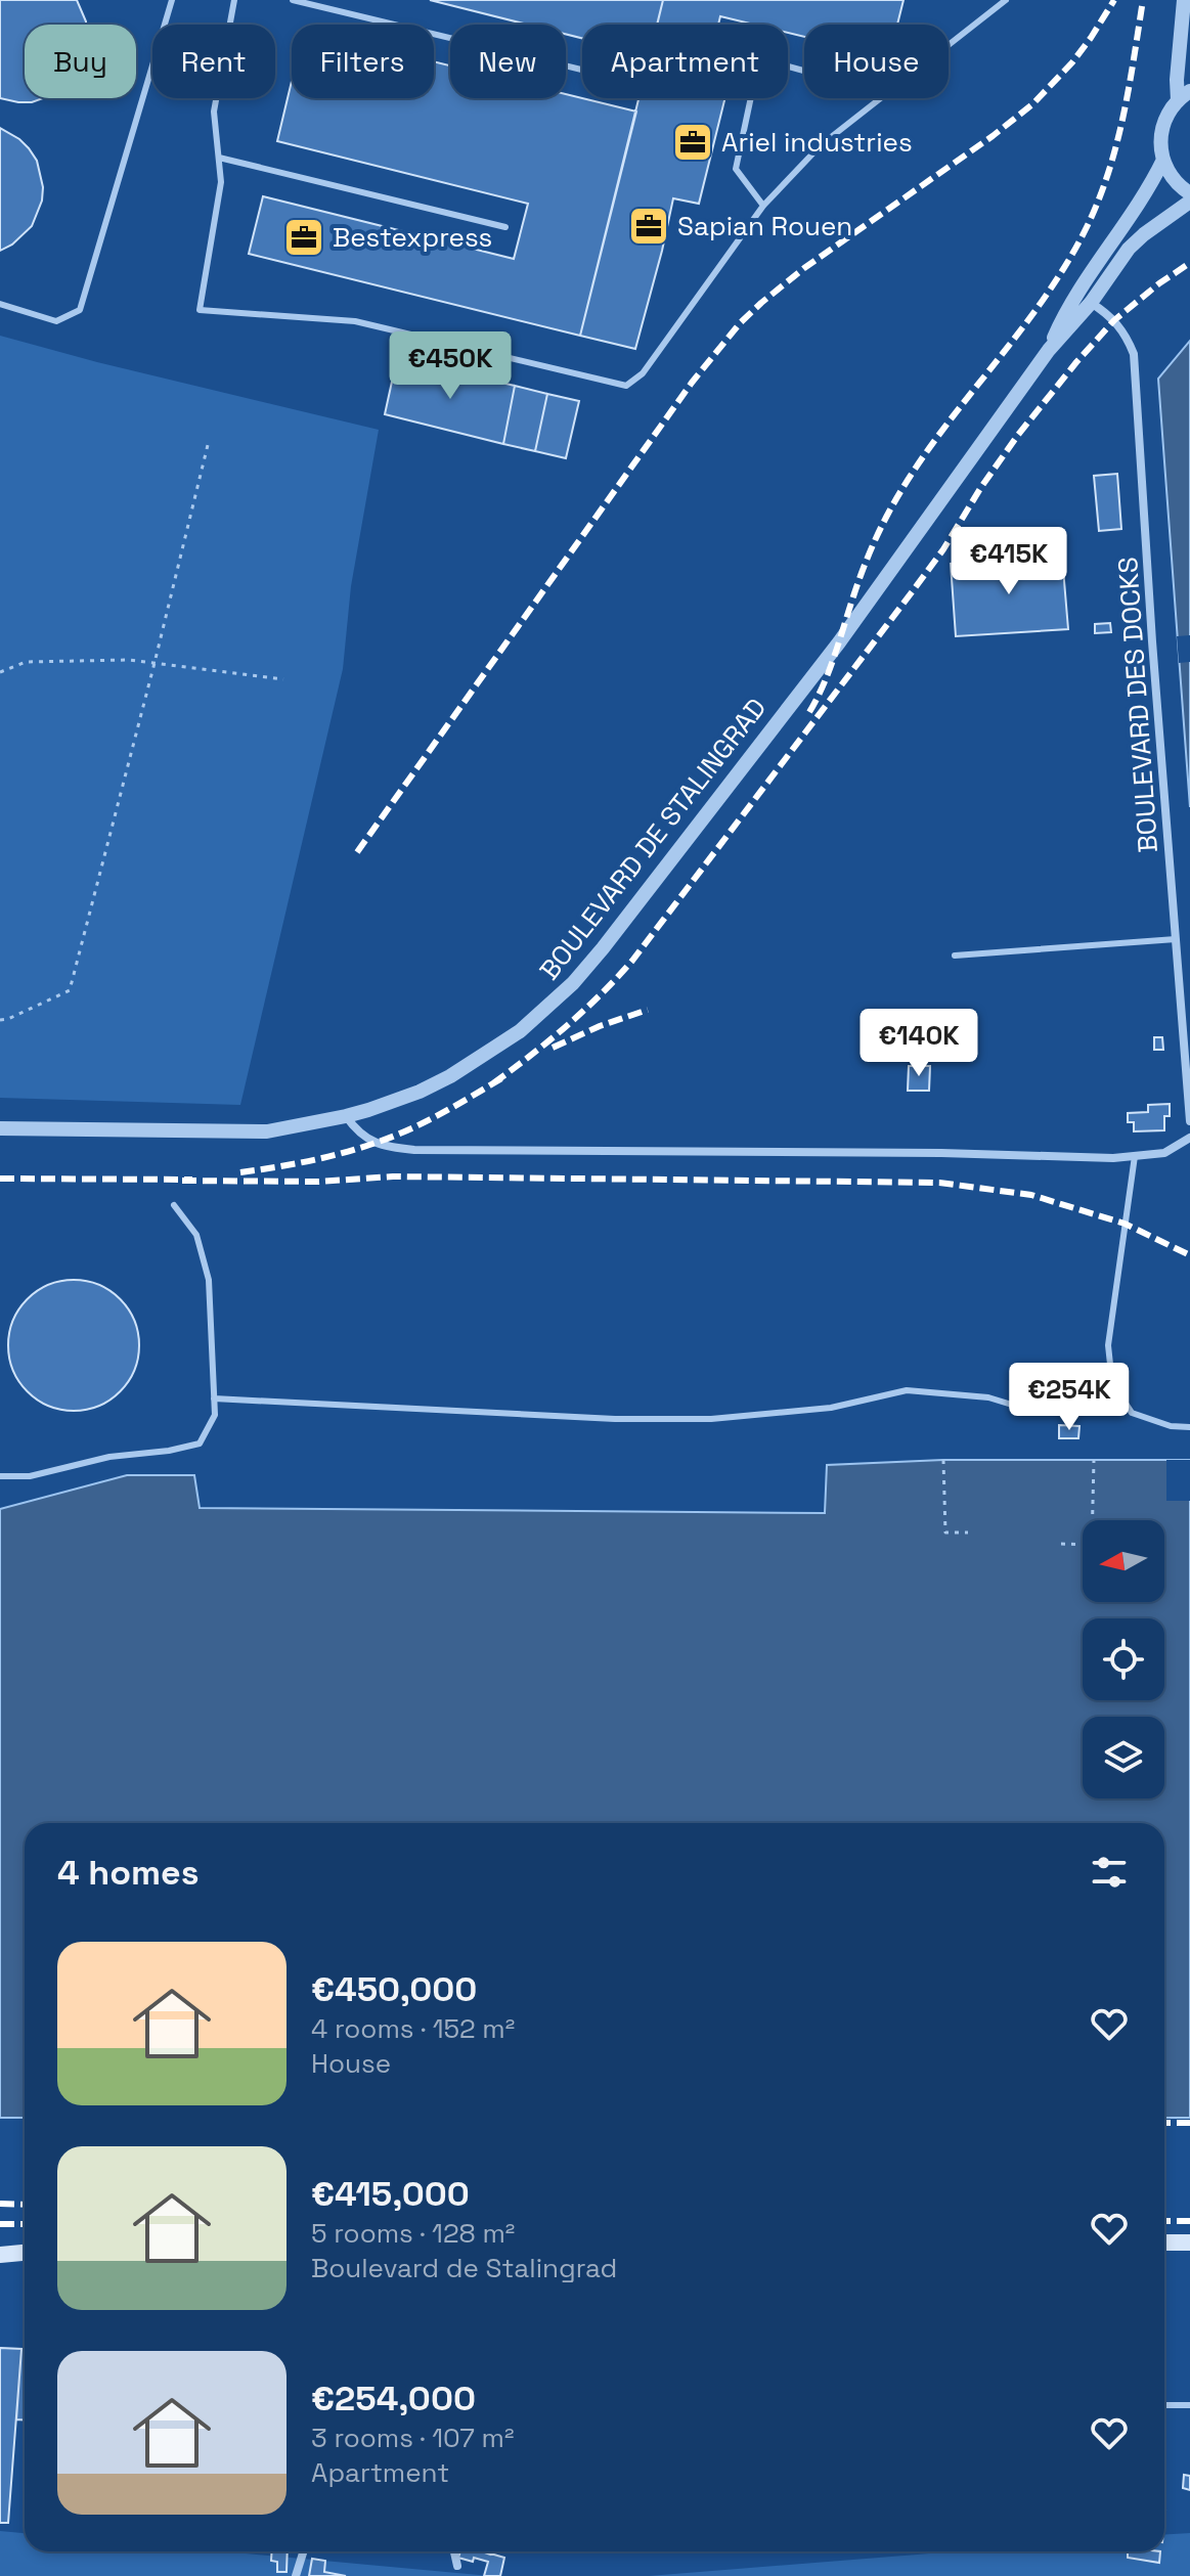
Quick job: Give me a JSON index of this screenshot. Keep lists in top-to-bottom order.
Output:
{
  "streets": {
    "street": ["BOULEVARD DES DOCKS", "BOULEVARD DE STALINGRAD"]
  },
  "crossings": [
    ["BOULEVARD DES DOCKS", "BOULEVARD DE STALINGRAD"]
  ],
  "places": {
    "office": ["Ariel industries", "Sapian Rouen", "Bestexpress"]
  },
  "north": "left",
  "page": {
    "chip": [
      "Buy",
      "Rent",
      "Filters",
      "New",
      "Apartment",
      "House"
    ],
    "price": [
      "€450K",
      "€415K",
      "€140K",
      "€254K"
    ],
    "heading": "4 homes",
    "list": [
      {
        "name": "€450,000",
        "note": "4 rooms · 152 m² · House"
      },
      {
        "name": "€415,000",
        "note": "5 rooms · 128 m² · Boulevard de Stalingrad"
      },
      {
        "name": "€254,000",
        "note": "3 rooms · 107 m² · Apartment"
      }
    ]
  }
}
